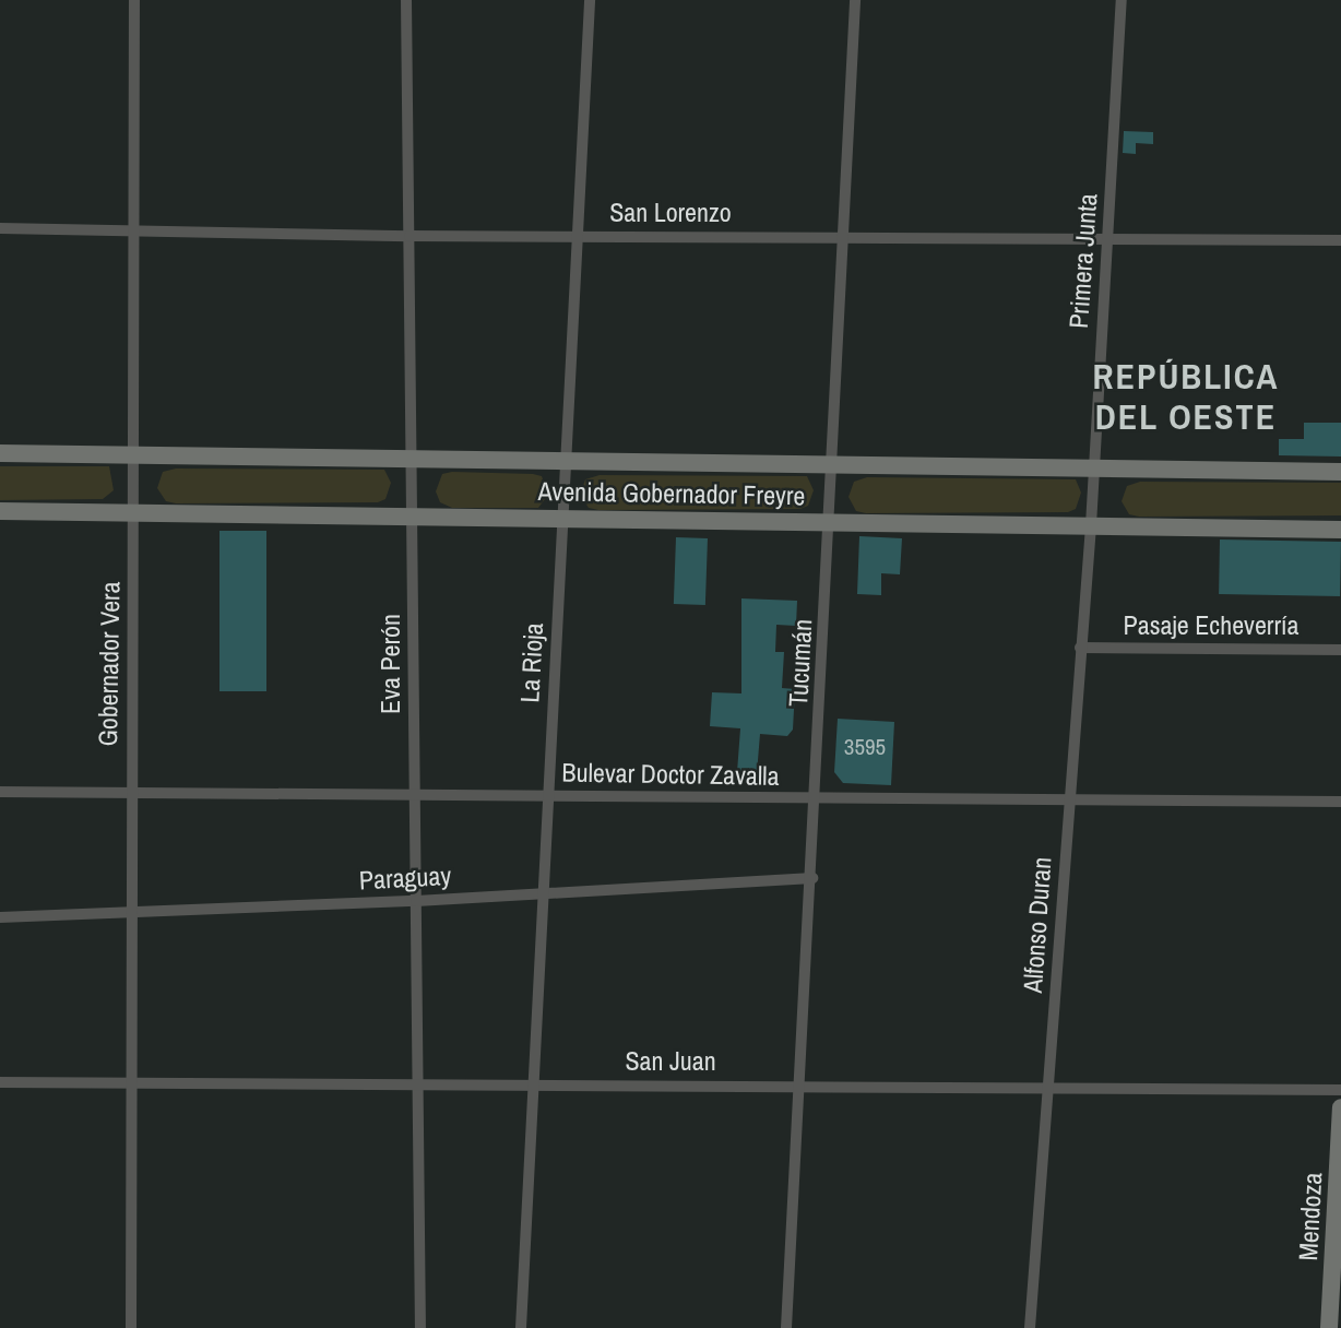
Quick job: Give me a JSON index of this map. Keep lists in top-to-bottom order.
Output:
{
  "streets": {
    "main road": ["Avenida Gobernador Freyre", "Mendoza"],
    "street": [
      "San Lorenzo",
      "Primera Junta",
      "Pasaje Echeverría",
      "La Rioja",
      "Tucumán",
      "Gobernador Vera",
      "Eva Perón",
      "Bulevar Doctor Zavalla",
      "Paraguay",
      "Alfonso Duran",
      "San Juan"
    ]
  },
  "crossings": [
    ["San Lorenzo", "Primera Junta"],
    ["San Lorenzo", "La Rioja"],
    ["San Lorenzo", "Tucumán"],
    ["San Lorenzo", "Gobernador Vera"],
    ["San Lorenzo", "Eva Perón"],
    ["Primera Junta", "Avenida Gobernador Freyre"],
    ["Primera Junta", "Alfonso Duran"],
    ["Avenida Gobernador Freyre", "La Rioja"],
    ["Avenida Gobernador Freyre", "Tucumán"],
    ["Avenida Gobernador Freyre", "Gobernador Vera"],
    ["Avenida Gobernador Freyre", "Eva Perón"],
    ["Avenida Gobernador Freyre", "Alfonso Duran"],
    ["Pasaje Echeverría", "Alfonso Duran"],
    ["La Rioja", "Bulevar Doctor Zavalla"],
    ["La Rioja", "Paraguay"],
    ["La Rioja", "San Juan"],
    ["Tucumán", "Bulevar Doctor Zavalla"],
    ["Tucumán", "Paraguay"],
    ["Tucumán", "San Juan"],
    ["Gobernador Vera", "Bulevar Doctor Zavalla"],
    ["Gobernador Vera", "Paraguay"],
    ["Gobernador Vera", "San Juan"],
    ["Eva Perón", "Bulevar Doctor Zavalla"],
    ["Eva Perón", "Paraguay"],
    ["Eva Perón", "San Juan"],
    ["Bulevar Doctor Zavalla", "Alfonso Duran"],
    ["Alfonso Duran", "San Juan"]
  ],
  "districts": ["REPÚBLICA DEL OESTE"],
  "house_numbers": ["3595"]
}
